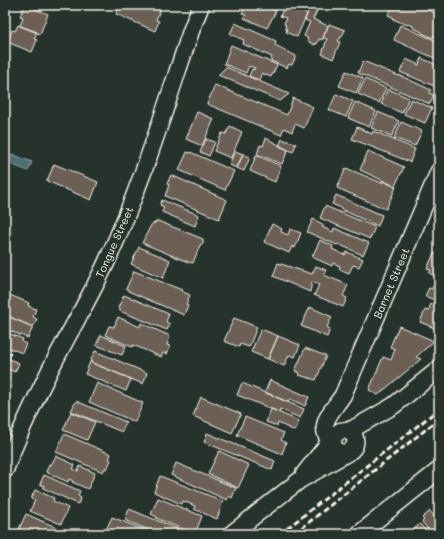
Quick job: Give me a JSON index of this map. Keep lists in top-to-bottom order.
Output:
{
  "streets": {
    "street": ["Tongue Street", "Barnet Street"]
  }
}
